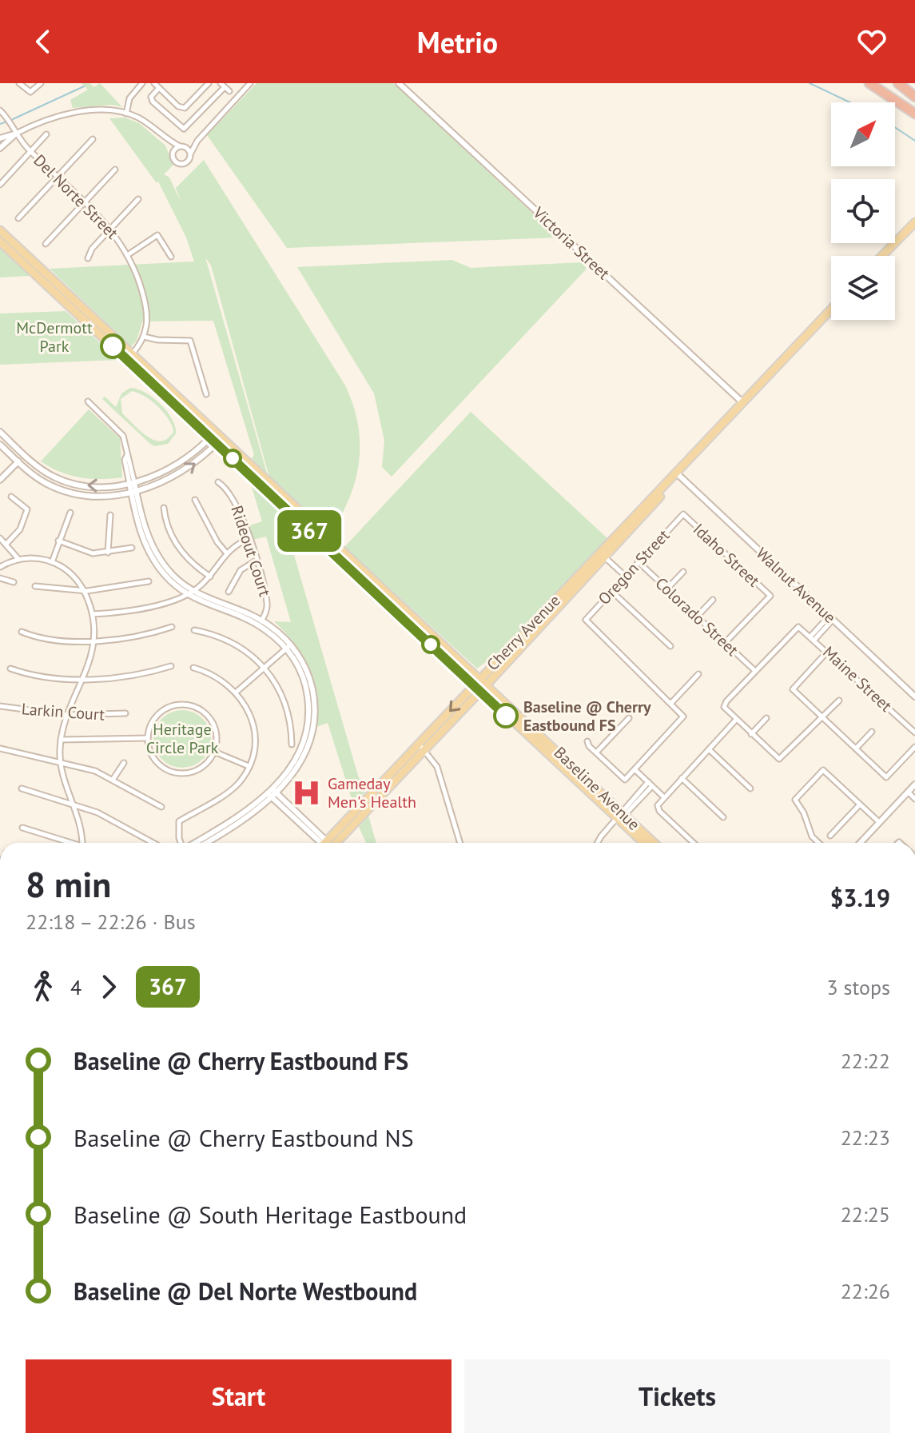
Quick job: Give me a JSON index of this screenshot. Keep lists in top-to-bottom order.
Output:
{
  "streets": {
    "main road": ["Cherry Avenue", "Baseline Avenue"],
    "street": [
      "Del Norte Street",
      "Victoria Street",
      "Rideout Court",
      "Idaho Street",
      "Oregon Street",
      "Walnut Avenue",
      "Colorado Street",
      "Maine Street",
      "Larkin Court"
    ]
  },
  "crossings": [
    ["Victoria Street", "Cherry Avenue"],
    ["Idaho Street", "Oregon Street"],
    ["Idaho Street", "Colorado Street"],
    ["Oregon Street", "Colorado Street"],
    ["Walnut Avenue", "Cherry Avenue"],
    ["Colorado Street", "Maine Street"],
    ["Cherry Avenue", "Baseline Avenue"]
  ],
  "parks": ["McDermott Park", "Heritage Circle Park"],
  "places": {
    "other": ["Baseline @ Cherry Eastbound FS"],
    "hospital": ["Gameday Men's Health"]
  },
  "lines": ["bus line 367"],
  "north": "top right",
  "page": {
    "header": "Metrio",
    "on_map": "367",
    "heading": ["8 min", "22:18 – 22:26 · Bus", "$3.19"],
    "legs": ["4", "367", "3 stops"],
    "list": [
      {
        "name": "Baseline @ Cherry Eastbound FS",
        "value": "22:22"
      },
      {
        "name": "Baseline @ Cherry Eastbound NS",
        "value": "22:23"
      },
      {
        "name": "Baseline @ South Heritage Eastbound",
        "value": "22:25"
      },
      {
        "name": "Baseline @ Del Norte Westbound",
        "value": "22:26"
      }
    ],
    "buttons": ["Start", "Tickets"]
  }
}
